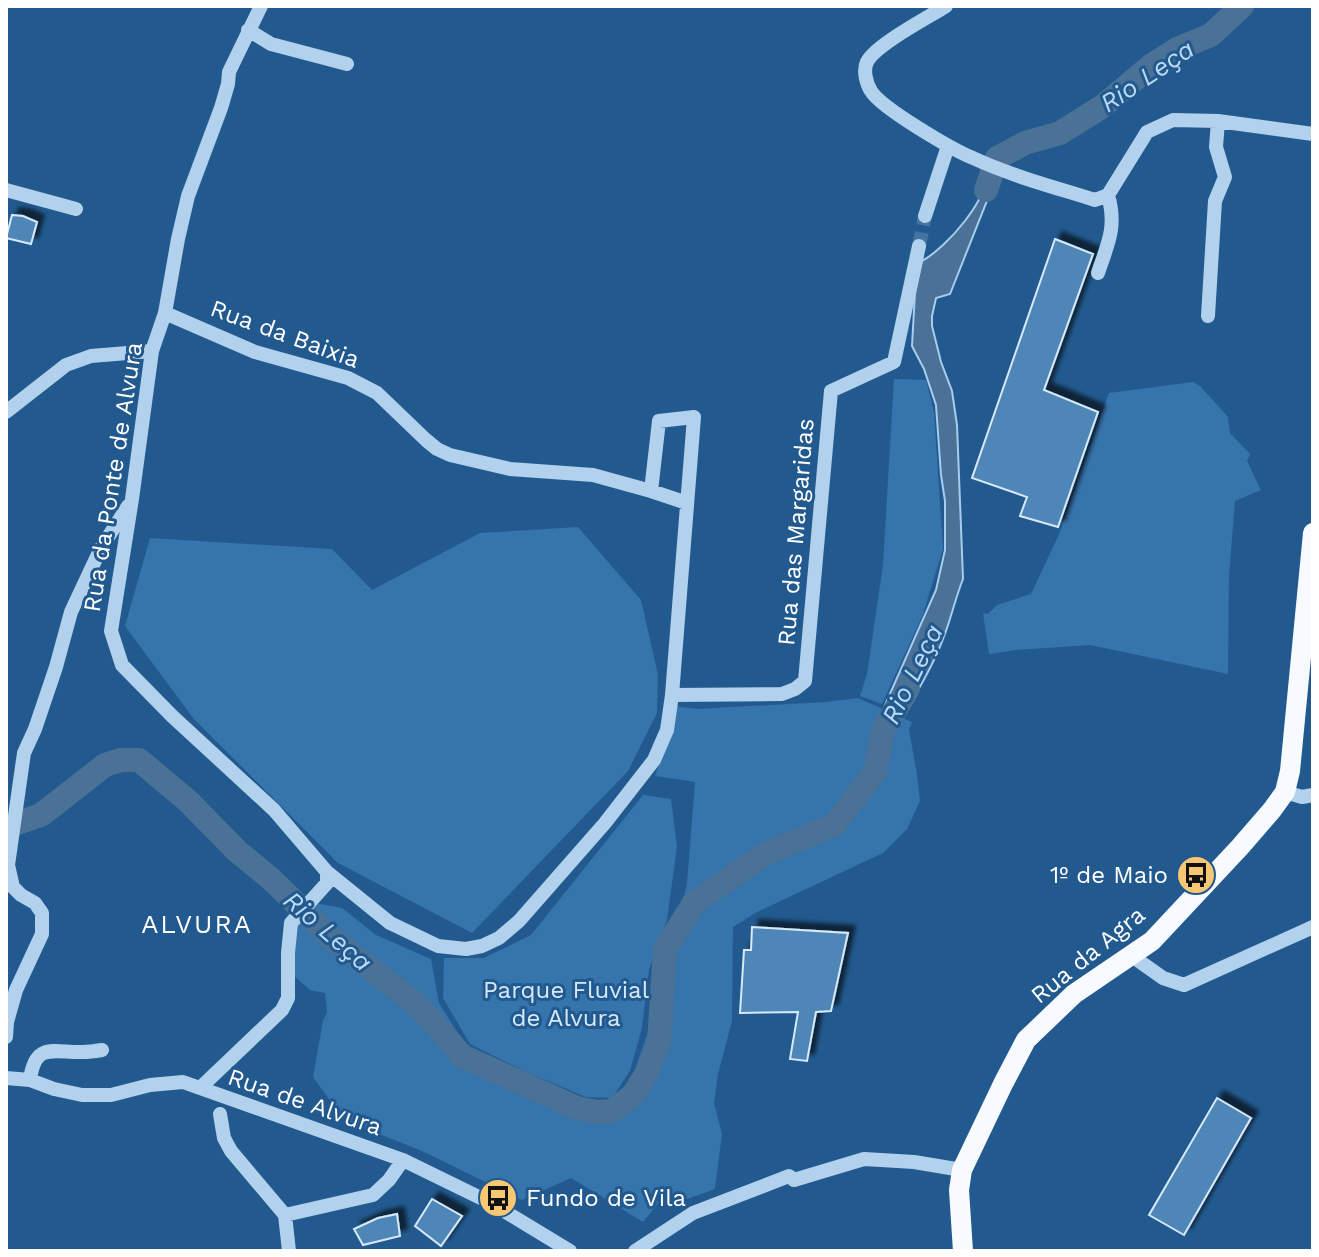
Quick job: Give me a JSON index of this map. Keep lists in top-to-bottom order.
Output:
{
  "streets": {
    "main road": ["Rua da Agra"],
    "street": [
      "Rua da Baixia",
      "Rua da Ponte de Alvura",
      "Rua das Margaridas",
      "Rua de Alvura"
    ]
  },
  "crossings": [
    ["Rua da Baixia", "Rua da Ponte de Alvura"],
    ["Rua da Ponte de Alvura", "Rua das Margaridas"]
  ],
  "districts": ["ALVURA"],
  "water": ["Rio Leça"],
  "parks": ["Parque Fluvial de Alvura"],
  "places": {
    "bus stop": ["1º de Maio", "Fundo de Vila"]
  }
}
